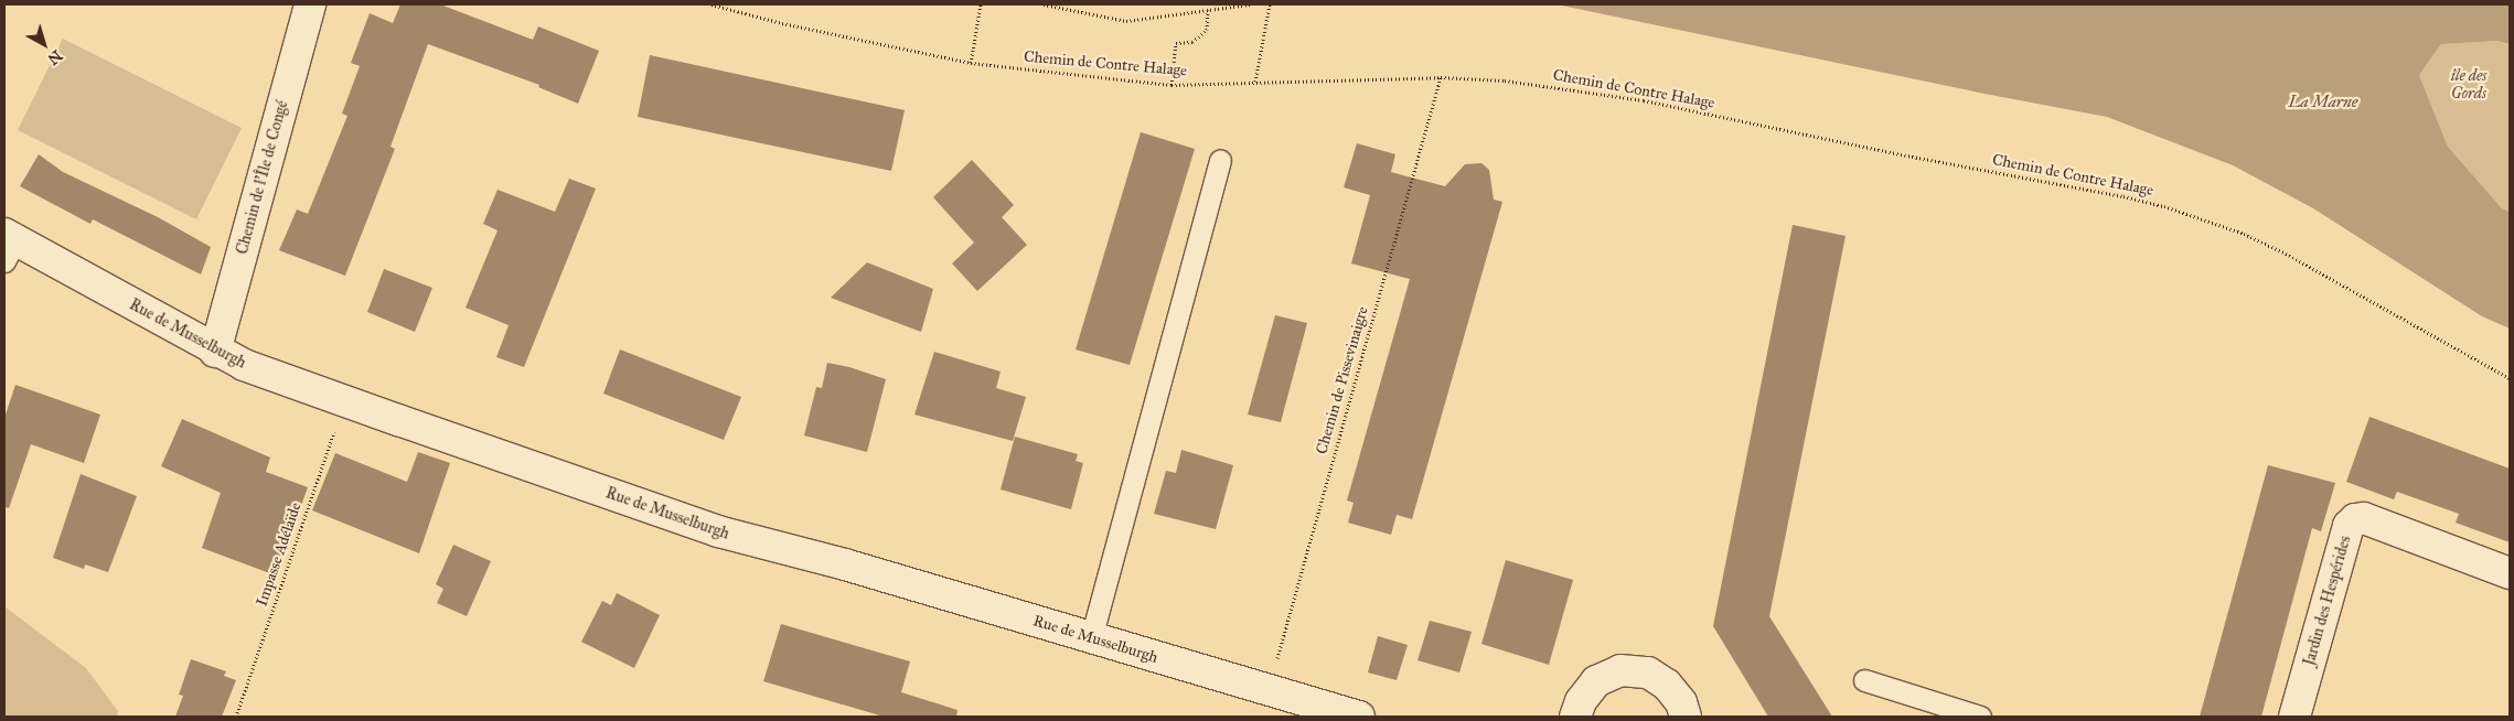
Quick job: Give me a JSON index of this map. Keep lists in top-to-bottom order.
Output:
{
  "streets": {
    "street": ["Chemin de l'Île de Congé", "Rue de Musselburgh", "Jardin des Hespérides"],
    "path": ["Chemin de Contre Halage", "Chemin de Pissevinaigre", "Impasse Adélaïde"]
  },
  "crossings": [
    ["Chemin de Contre Halage", "Chemin de Pissevinaigre"],
    ["Chemin de l'Île de Congé", "Rue de Musselburgh"],
    ["Rue de Musselburgh", "Chemin de Pissevinaigre"],
    ["Rue de Musselburgh", "Impasse Adélaïde"]
  ],
  "water": ["La Marne"],
  "parks": ["île des Gords"],
  "north": "bottom right"
}
